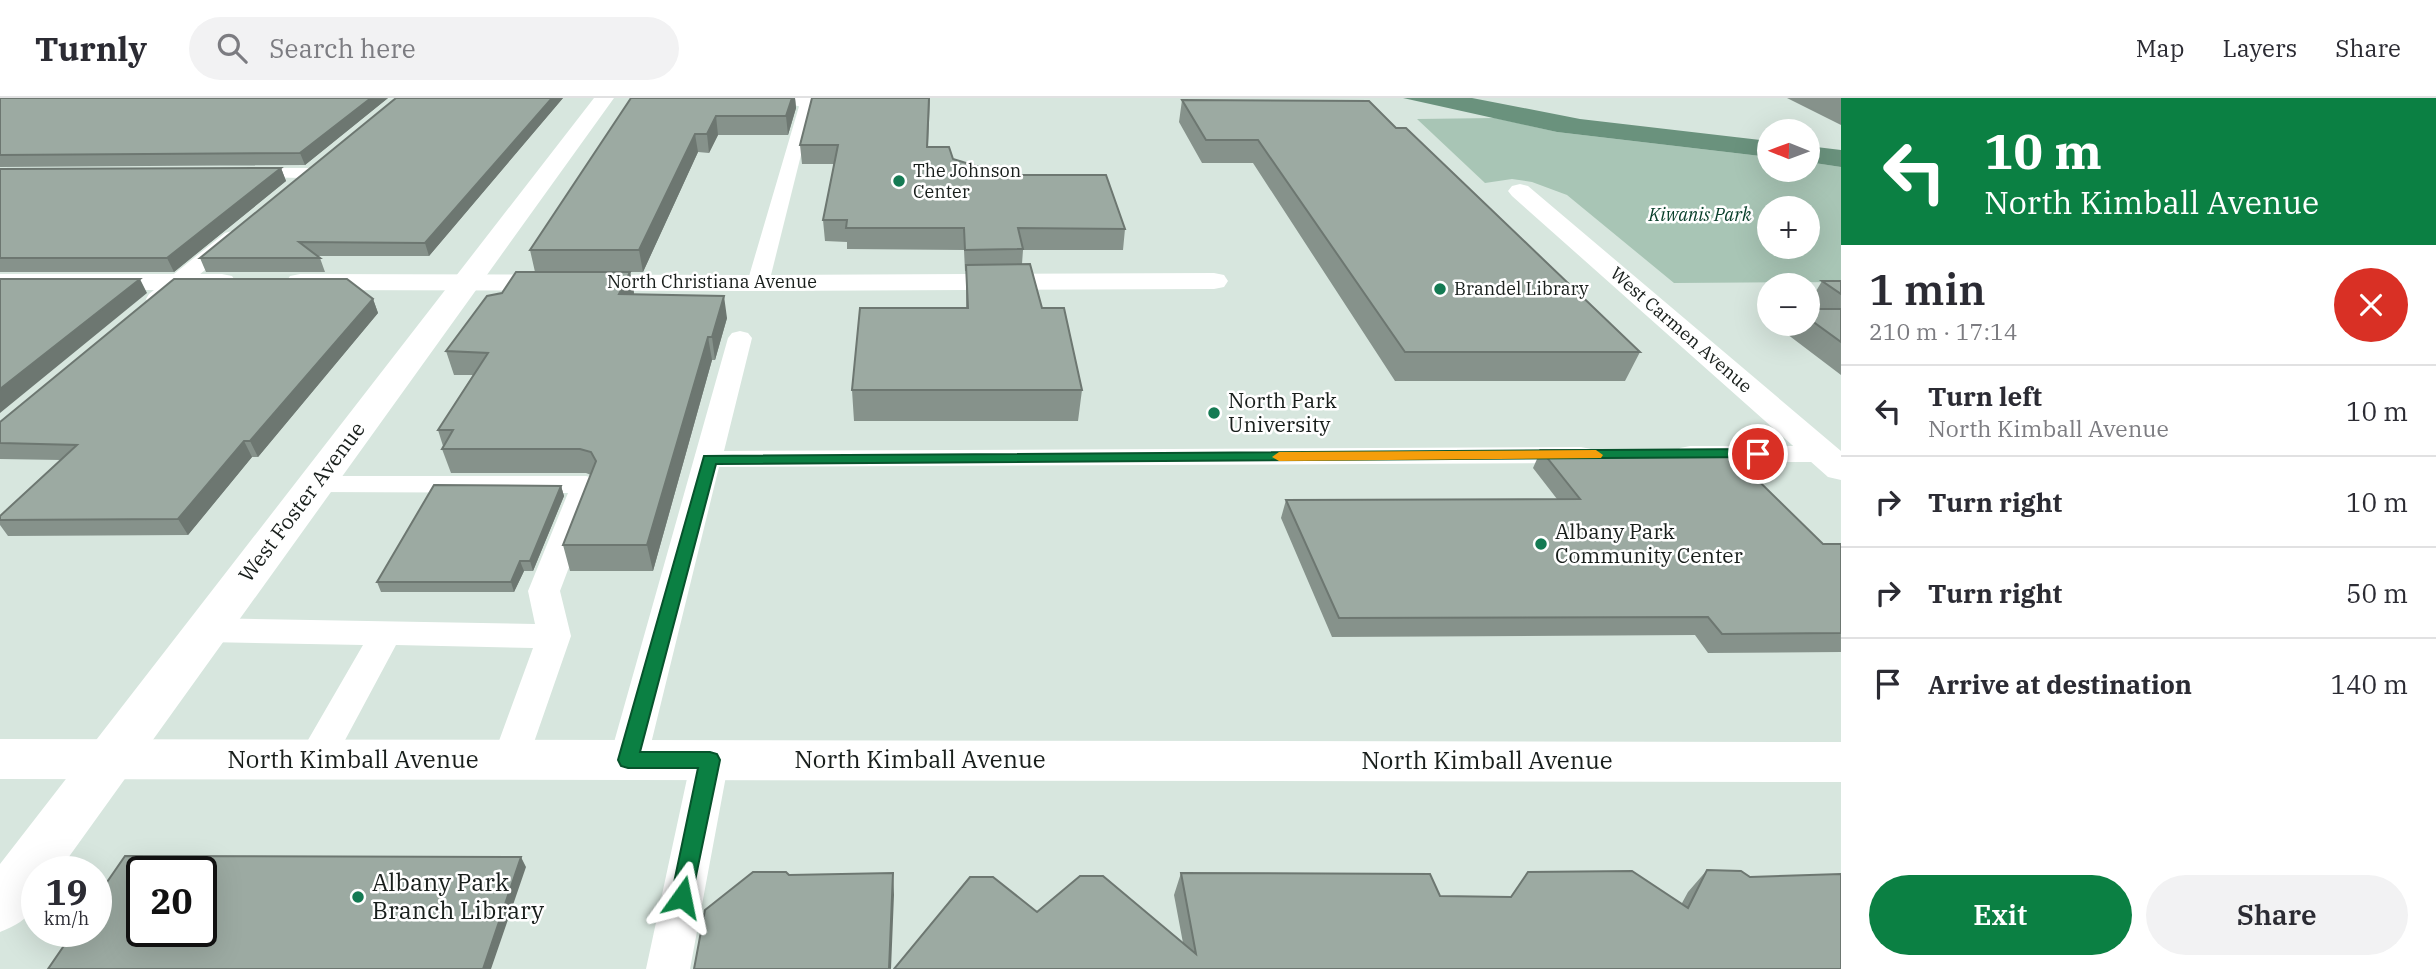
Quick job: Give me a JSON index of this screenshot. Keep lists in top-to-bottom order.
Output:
{
  "streets": {
    "street": [
      "North Christiana Avenue",
      "West Carmen Avenue",
      "West Foster Avenue",
      "North Kimball Avenue"
    ]
  },
  "crossings": [
    ["North Christiana Avenue", "West Foster Avenue"],
    ["West Foster Avenue", "North Kimball Avenue"]
  ],
  "parks": ["Kiwanis Park"],
  "places": [
    "The Johnson Center",
    "Brandel Library",
    "North Park University",
    "Albany Park Community Center",
    "Albany Park Branch Library"
  ],
  "north": "left",
  "page": {
    "header": "Turnly",
    "search": "Search here",
    "nav": ["Map", "Layers", "Share"],
    "turn": ["10 m", "North Kimball Avenue"],
    "map_buttons": ["+", "−"],
    "heading": ["1 min", "210 m · 17:14"],
    "list": [
      {
        "name": "Turn left",
        "note": "North Kimball Avenue",
        "value": "10 m"
      },
      {
        "name": "Turn right",
        "value": "10 m"
      },
      {
        "name": "Turn right",
        "value": "50 m"
      },
      {
        "name": "Arrive at destination",
        "value": "140 m"
      }
    ],
    "speed": "19 km/h",
    "limit": "20",
    "buttons": ["Exit", "Share"]
  }
}
